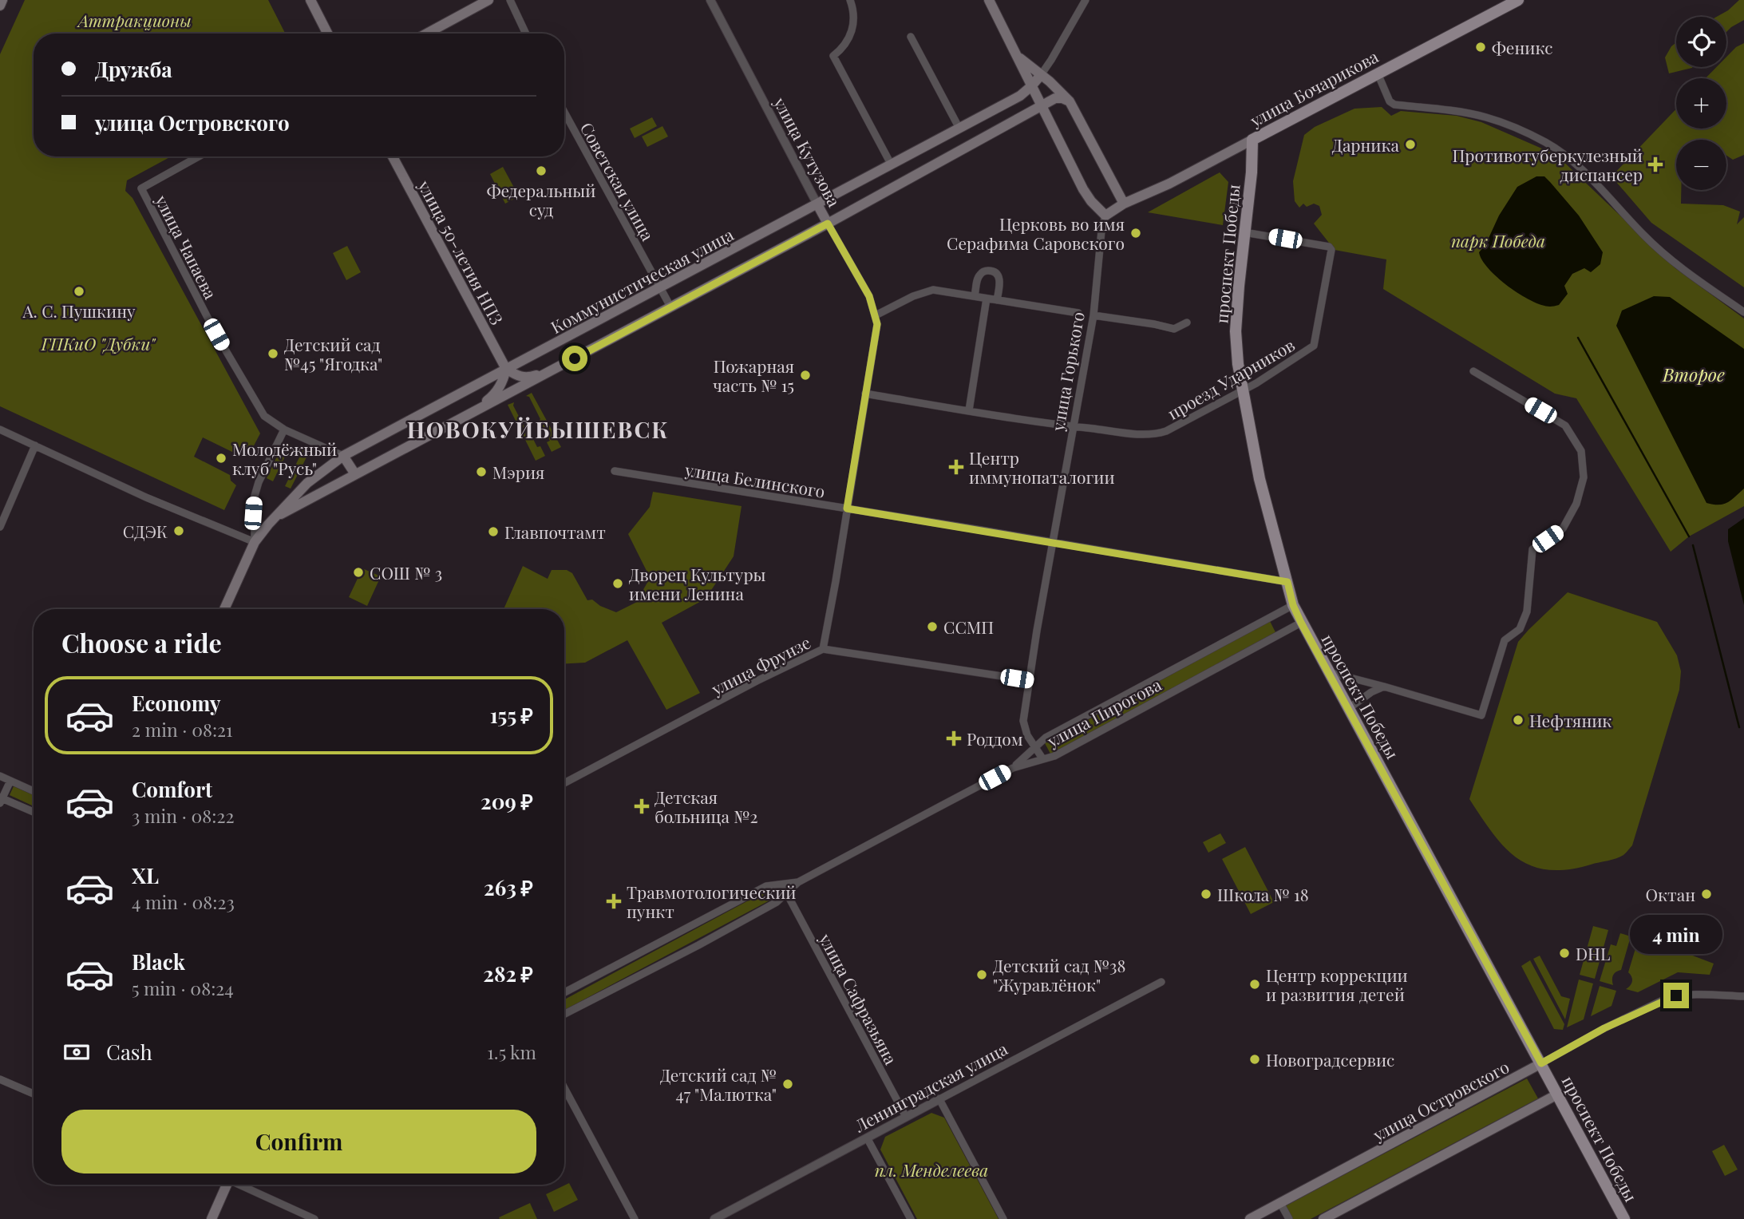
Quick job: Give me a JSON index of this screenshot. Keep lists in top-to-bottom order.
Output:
{
  "streets": {
    "main road": [
      "улица Бочарикова",
      "улица Кутузова",
      "улица 50-летия НПЗ",
      "проспект Победы",
      "Коммунистическая улица",
      "улица Островского"
    ],
    "street": [
      "Советская улица",
      "улица Чапаева",
      "улица Горького",
      "проезд Ударников",
      "улица Белинского",
      "улица Фрунзе",
      "улица Пирогова",
      "улица Сафразьяна",
      "Ленинградская улица"
    ]
  },
  "crossings": [
    ["улица Бочарикова", "проспект Победы"],
    ["улица Бочарикова", "улица Горького"],
    ["улица Кутузова", "Коммунистическая улица"],
    ["улица Кутузова", "проезд Ударников"],
    ["улица Кутузова", "улица Белинского"],
    ["улица Кутузова", "улица Фрунзе"],
    ["Советская улица", "Коммунистическая улица"],
    ["улица Чапаева", "Коммунистическая улица"],
    ["улица 50-летия НПЗ", "Коммунистическая улица"],
    ["проспект Победы", "проезд Ударников"],
    ["проспект Победы", "улица Белинского"],
    ["проспект Победы", "улица Пирогова"],
    ["проспект Победы", "улица Островского"],
    ["улица Горького", "проезд Ударников"],
    ["улица Горького", "улица Белинского"],
    ["улица Горького", "улица Фрунзе"],
    ["улица Горького", "улица Пирогова"],
    ["улица Пирогова", "улица Сафразьяна"],
    ["улица Сафразьяна", "Ленинградская улица"]
  ],
  "districts": ["НОВОКУЙБЫШЕВСК"],
  "water": ["Второе"],
  "parks": [
    "Аттракционы",
    "парк Победa",
    "ГПКиО \"Дубки\"",
    "пл. Менделеева"
  ],
  "places": {
    "other": [
      "Феникс",
      "Дарника",
      "Федеральный суд",
      "Церковь во имя Серафима Саровского",
      "А. С. Пушкину",
      "Детский сад №45 \"Ягодка\"",
      "Пожарная часть № 15",
      "Молодёжный клуб \"Русь\"",
      "Мэрия",
      "СДЭК",
      "Главпочтамт",
      "СОШ № 3",
      "Дворец Культуры имени Ленина",
      "ССМП",
      "Нефтяник",
      "Школа № 18",
      "Октан",
      "DHL",
      "Детский сад №38 \"Журавлёнок\"",
      "Центр коррекции и развития детей",
      "Новоградсервис",
      "Детский сад № 47 \"Малютка\""
    ],
    "health": [
      "Противотуберкулезный диспансер",
      "Центр иммунопаталогии",
      "Роддом",
      "Детская больница №2",
      "Травмотологический пункт"
    ]
  },
  "page": {
    "map_buttons": ["+", "−"],
    "banner": ["Дружба", "улица Островского"],
    "heading": "Choose a ride",
    "list": [
      {
        "name": "Economy",
        "note": "2 min · 08:21",
        "value": "155 ₽"
      },
      {
        "name": "Comfort",
        "note": "3 min · 08:22",
        "value": "209 ₽"
      },
      {
        "name": "XL",
        "note": "4 min · 08:23",
        "value": "263 ₽"
      },
      {
        "name": "Black",
        "note": "5 min · 08:24",
        "value": "282 ₽"
      }
    ],
    "bubble": "4 min",
    "pay": ["Cash", "1.5 km"],
    "buttons": "Confirm"
  }
}
